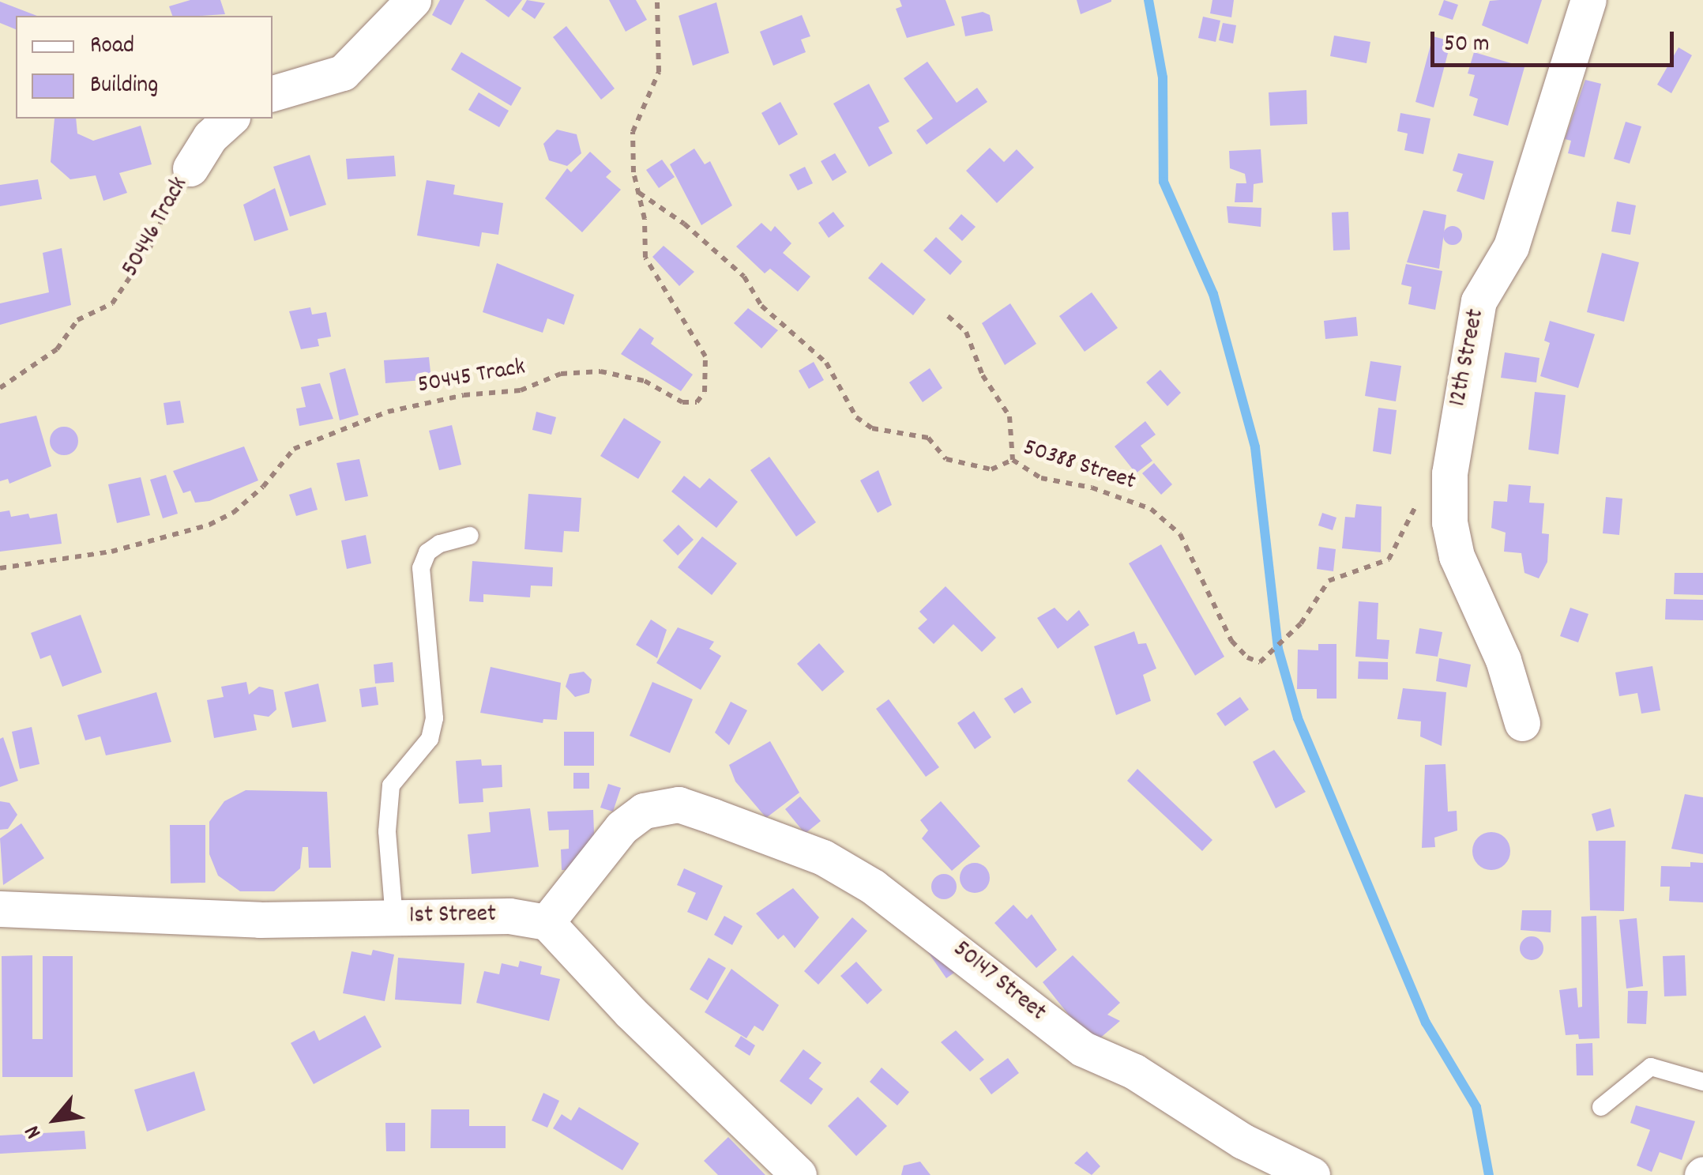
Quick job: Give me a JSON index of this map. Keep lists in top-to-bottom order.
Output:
{
  "streets": {
    "street": [
      "50446 Track",
      "12th Street",
      "1st Street",
      "50147 Street"
    ],
    "path": ["50445 Track", "50388 Street"]
  },
  "crossings": [
    ["12th Street", "50388 Street"],
    ["50445 Track", "50388 Street"],
    ["1st Street", "50147 Street"]
  ],
  "legend": ["Road", "Building"],
  "scale_bar": "50 m",
  "north": "bottom left"
}
